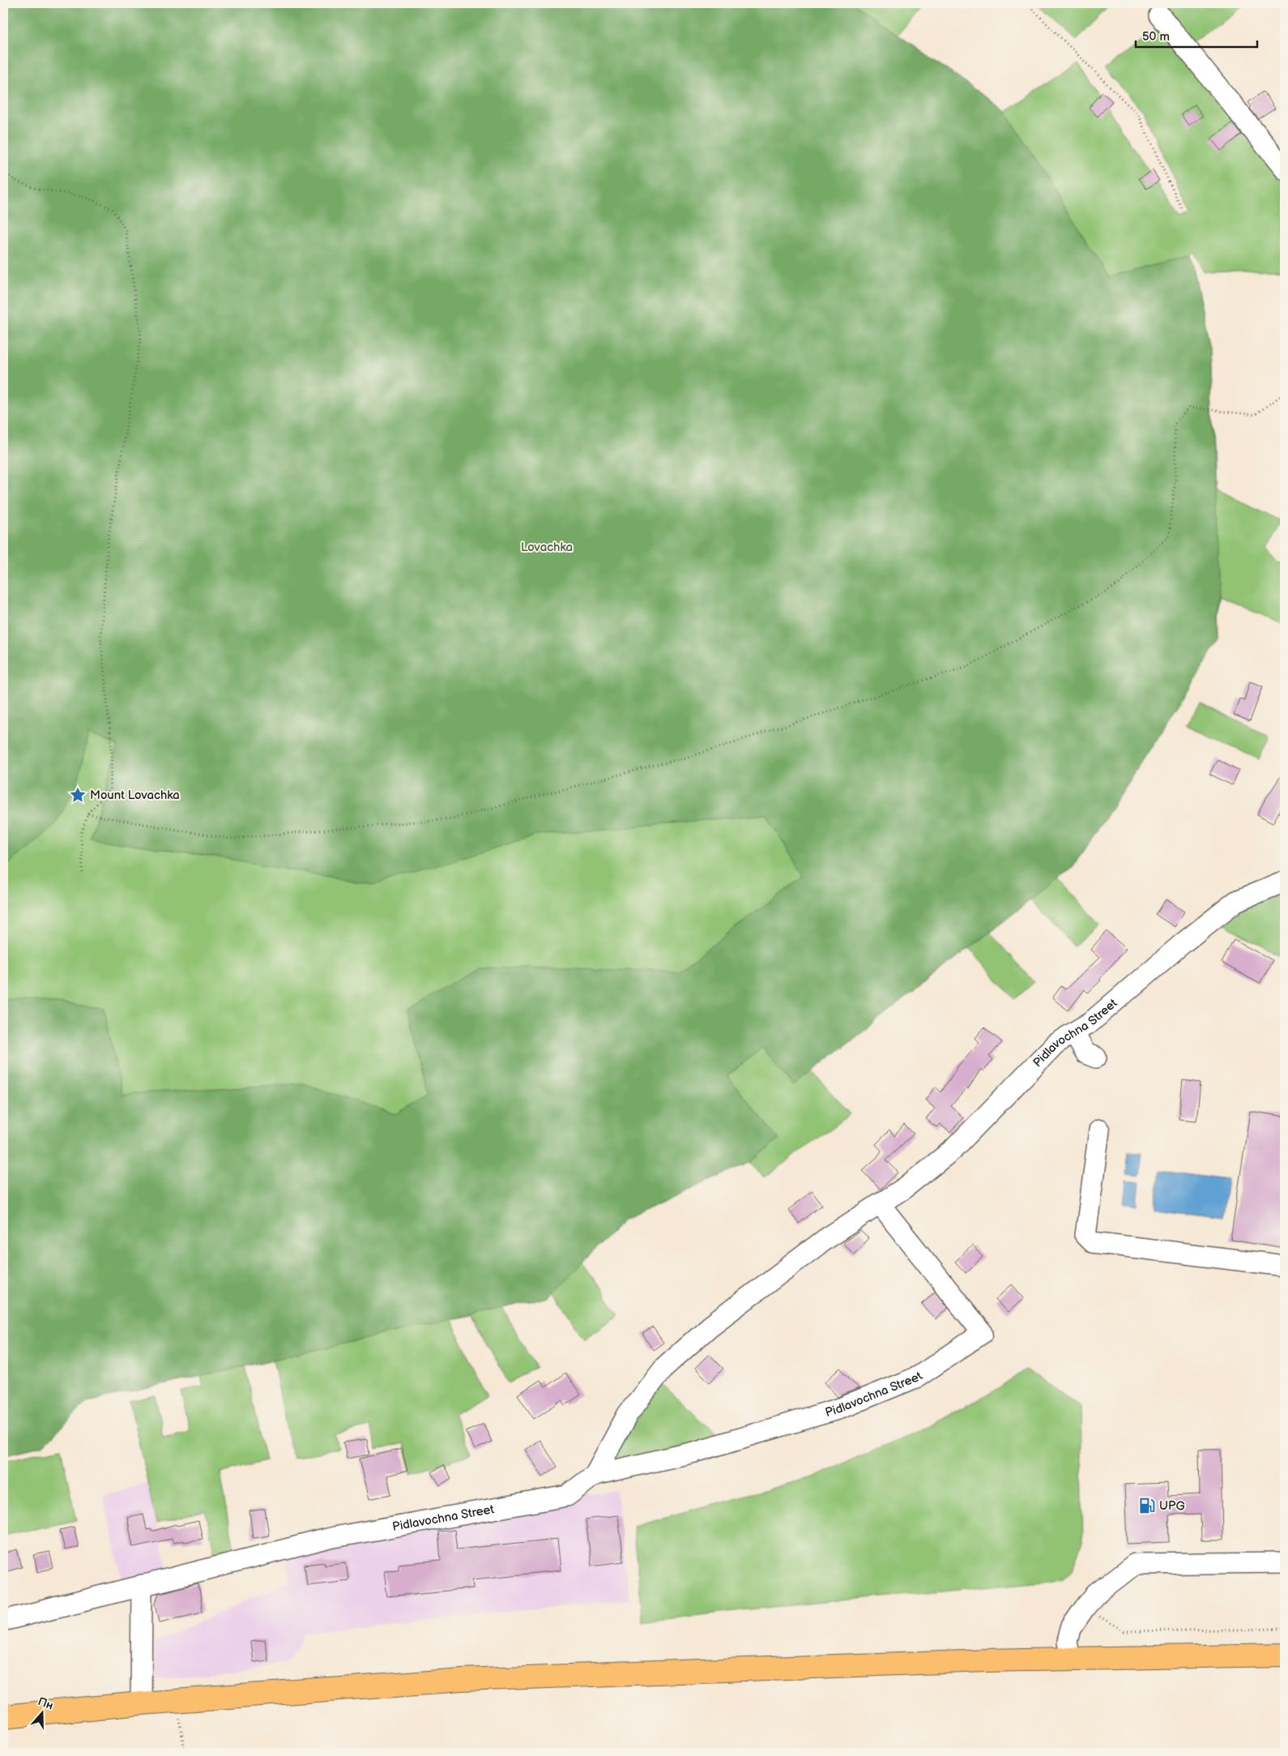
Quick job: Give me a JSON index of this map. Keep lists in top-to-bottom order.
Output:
{
  "streets": {
    "street": ["Pidlavochna Street"]
  },
  "parks": ["Lovachka"],
  "places": {
    "place": ["Mount Lovachka"],
    "fuel station": ["UPG"]
  },
  "scale_bar": "50 m",
  "north": "top"
}
